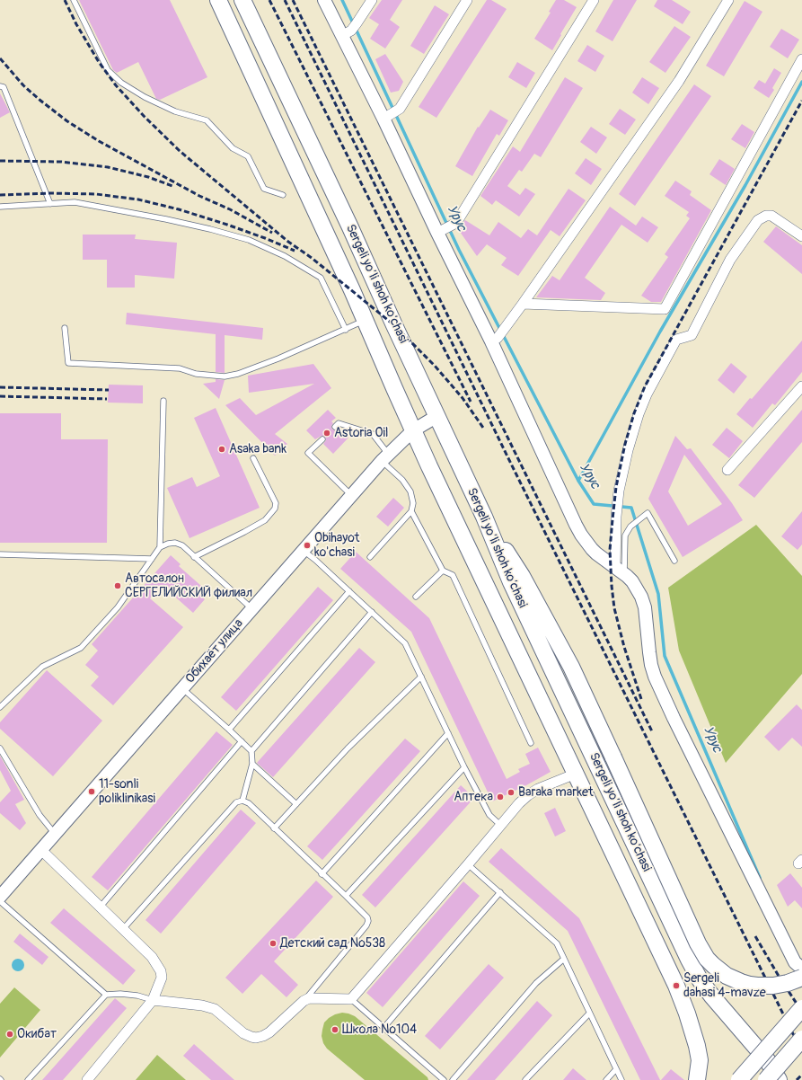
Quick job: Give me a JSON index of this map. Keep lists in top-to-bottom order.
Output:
{
  "streets": {
    "main road": ["Sergeli yo‘li shoh ko‘chasi"],
    "street": ["Обихаёт улица"]
  },
  "crossings": [
    ["Sergeli yo‘li shoh ko‘chasi", "Обихаёт улица"]
  ],
  "water": ["Урус"],
  "places": [
    "Astoria Oil",
    "Asaka bank",
    "Obihayot ko'chasi",
    "Автосалон СЕРГЕЛИЙСКИЙ филиал",
    "11-sonli poliklinikasi",
    "Baraka market",
    "Аптека",
    "Детский сад №538",
    "Sergeli dahasi 4-mavze",
    "Школа №104",
    "Окибат"
  ]
}
